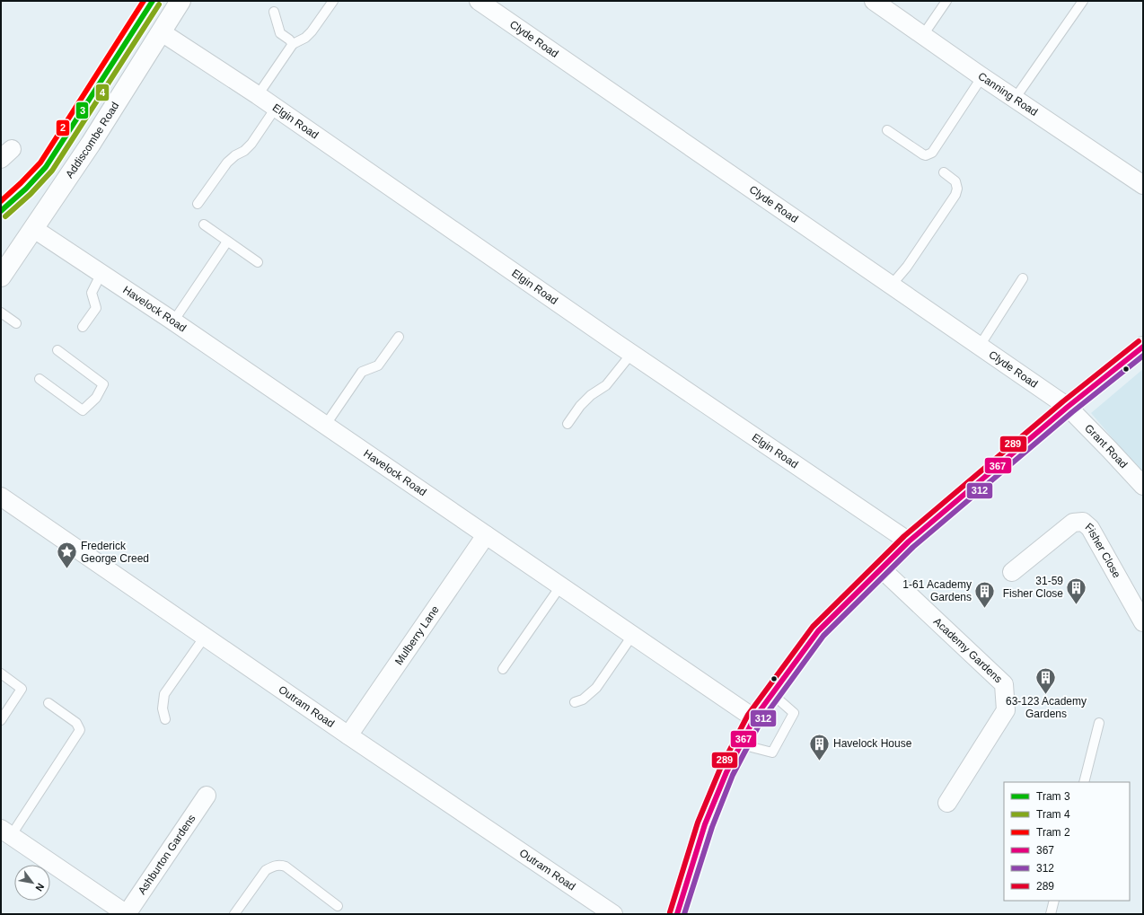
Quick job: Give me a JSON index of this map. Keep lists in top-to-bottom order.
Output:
{
  "streets": {
    "main road": ["Addiscombe Road"],
    "street": [
      "Clyde Road",
      "Canning Road",
      "Elgin Road",
      "Havelock Road",
      "Grant Road",
      "Fisher Close",
      "Mulberry Lane",
      "Academy Gardens",
      "Outram Road",
      "Ashburton Gardens"
    ]
  },
  "crossings": [
    ["Clyde Road", "Grant Road"],
    ["Elgin Road", "Addiscombe Road"],
    ["Addiscombe Road", "Havelock Road"],
    ["Havelock Road", "Mulberry Lane"],
    ["Mulberry Lane", "Outram Road"]
  ],
  "places": {
    "place": ["Frederick George Creed"],
    "building": [
      "31-59 Fisher Close",
      "1-61 Academy Gardens",
      "63-123 Academy Gardens",
      "Havelock House"
    ]
  },
  "lines": [
    "tram line 3",
    "tram line 2",
    "tram line 4",
    "transit line 289",
    "transit line 367",
    "transit line 312"
  ],
  "legend": [
    "Tram 3",
    "Tram 4",
    "Tram 2",
    "367",
    "312",
    "289"
  ],
  "north": "bottom right"
}
